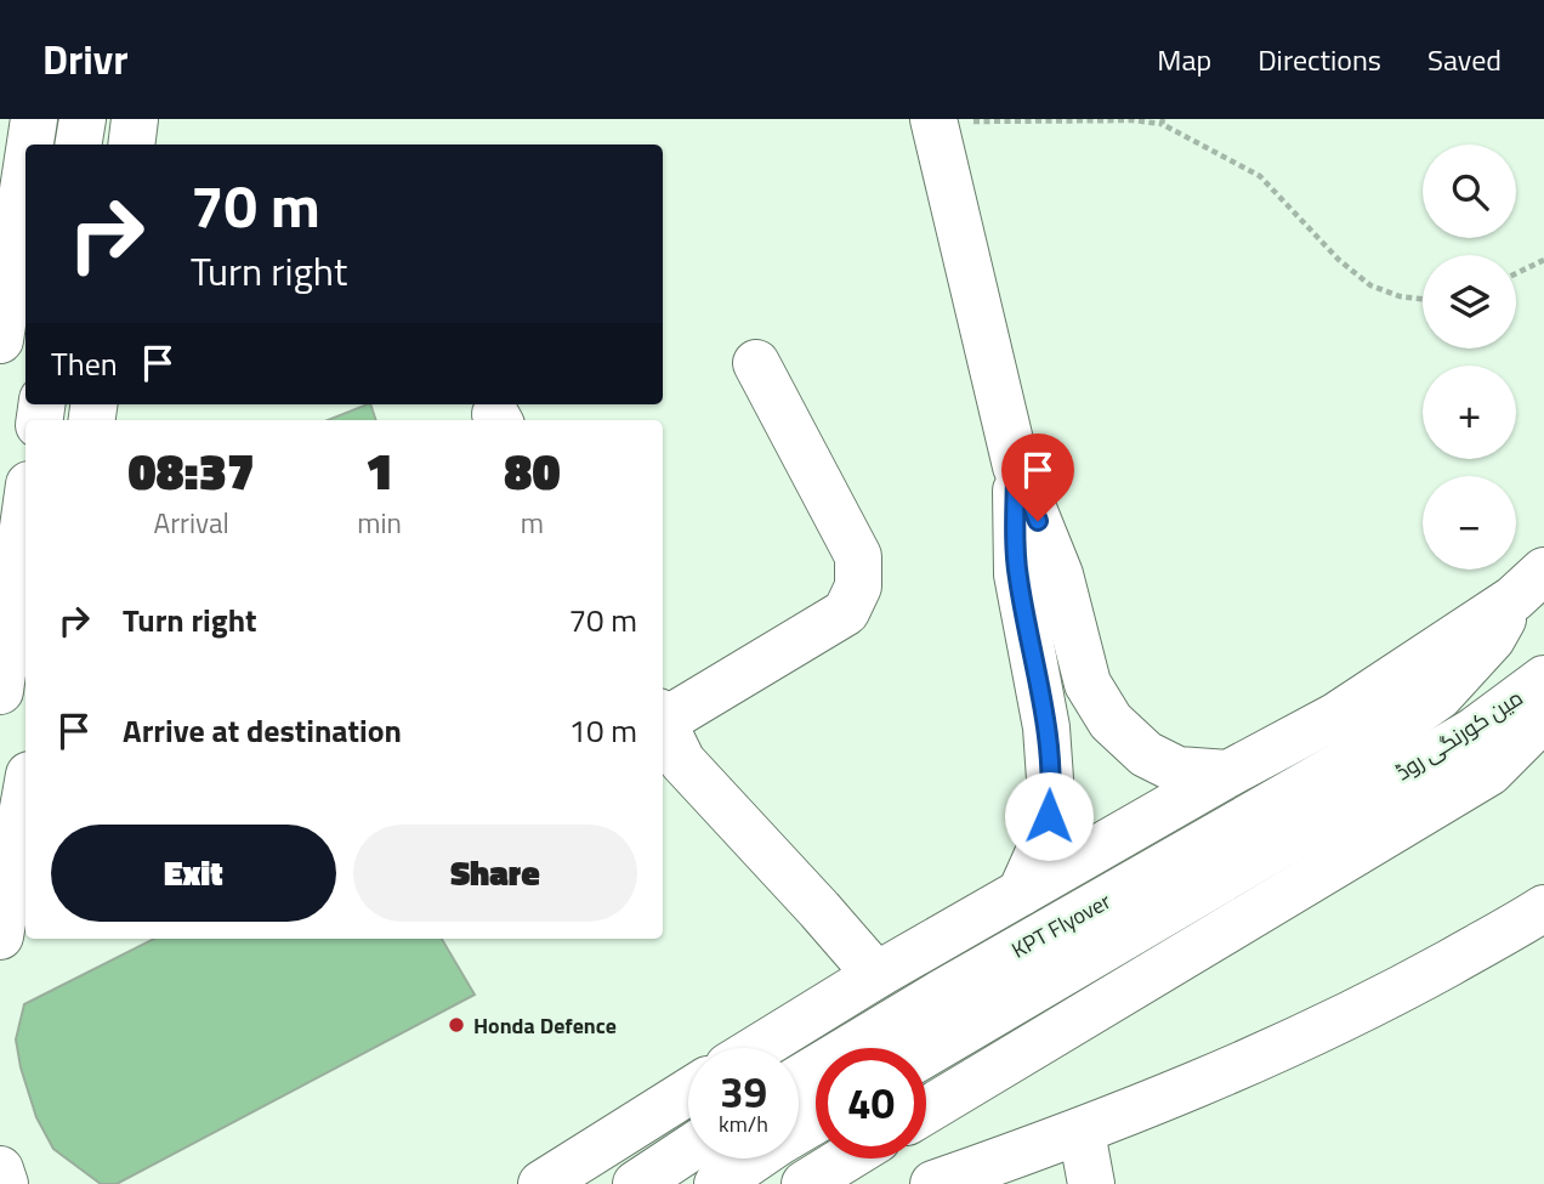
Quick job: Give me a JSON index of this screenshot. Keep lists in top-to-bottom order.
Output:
{
  "streets": {
    "main road": ["مین کورنگی روڈ", "KPT Flyover"]
  },
  "crossings": [
    ["مین کورنگی روڈ", "KPT Flyover"]
  ],
  "places": ["Honda Defence"],
  "page": {
    "header": "Drivr",
    "nav": ["Map", "Directions", "Saved"],
    "map_buttons": ["+", "−"],
    "turn": ["70 m", "Turn right"],
    "then": "Then",
    "eta": [
      "08:37",
      "Arrival",
      "1",
      "min",
      "80",
      "m"
    ],
    "list": [
      {
        "name": "Turn right",
        "value": "70 m"
      },
      {
        "name": "Arrive at destination",
        "value": "10 m"
      }
    ],
    "buttons": ["Exit", "Share"],
    "speed": "39 km/h",
    "limit": "40"
  }
}
